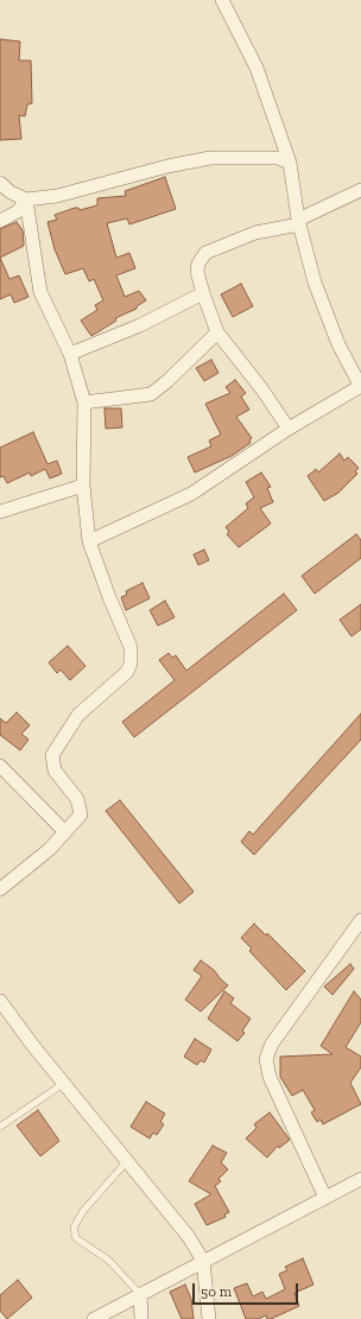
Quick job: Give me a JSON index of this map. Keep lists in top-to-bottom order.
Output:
{
  "scale_bar": "50 m"
}
